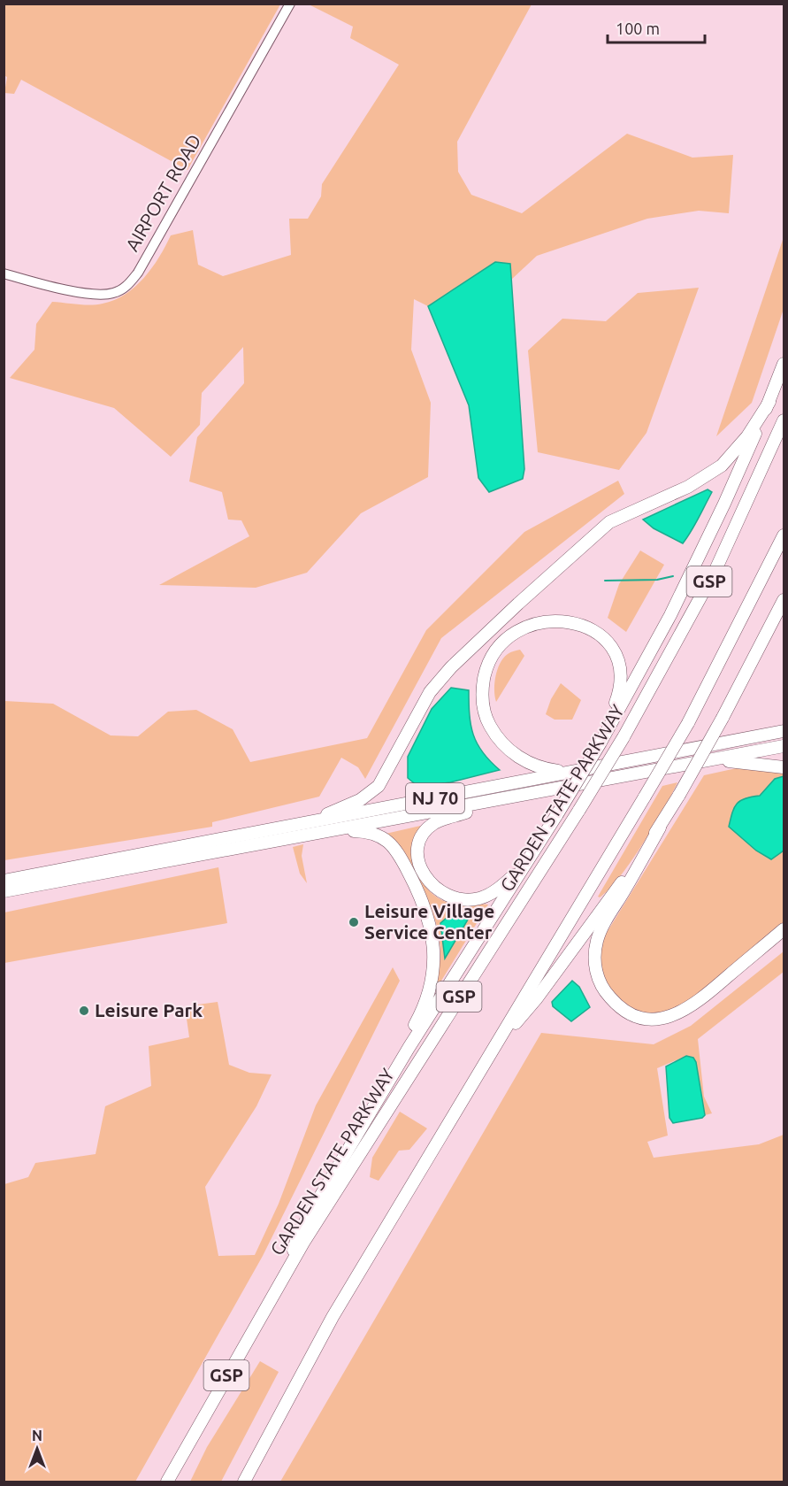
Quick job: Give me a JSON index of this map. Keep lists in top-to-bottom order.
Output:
{
  "streets": {
    "highway": ["GSP", "NJ 70", "GARDEN STATE PARKWAY"],
    "street": ["AIRPORT ROAD"]
  },
  "places": ["Leisure Village Service Center", "Leisure Park"],
  "scale_bar": "100 m",
  "north": "top"
}
